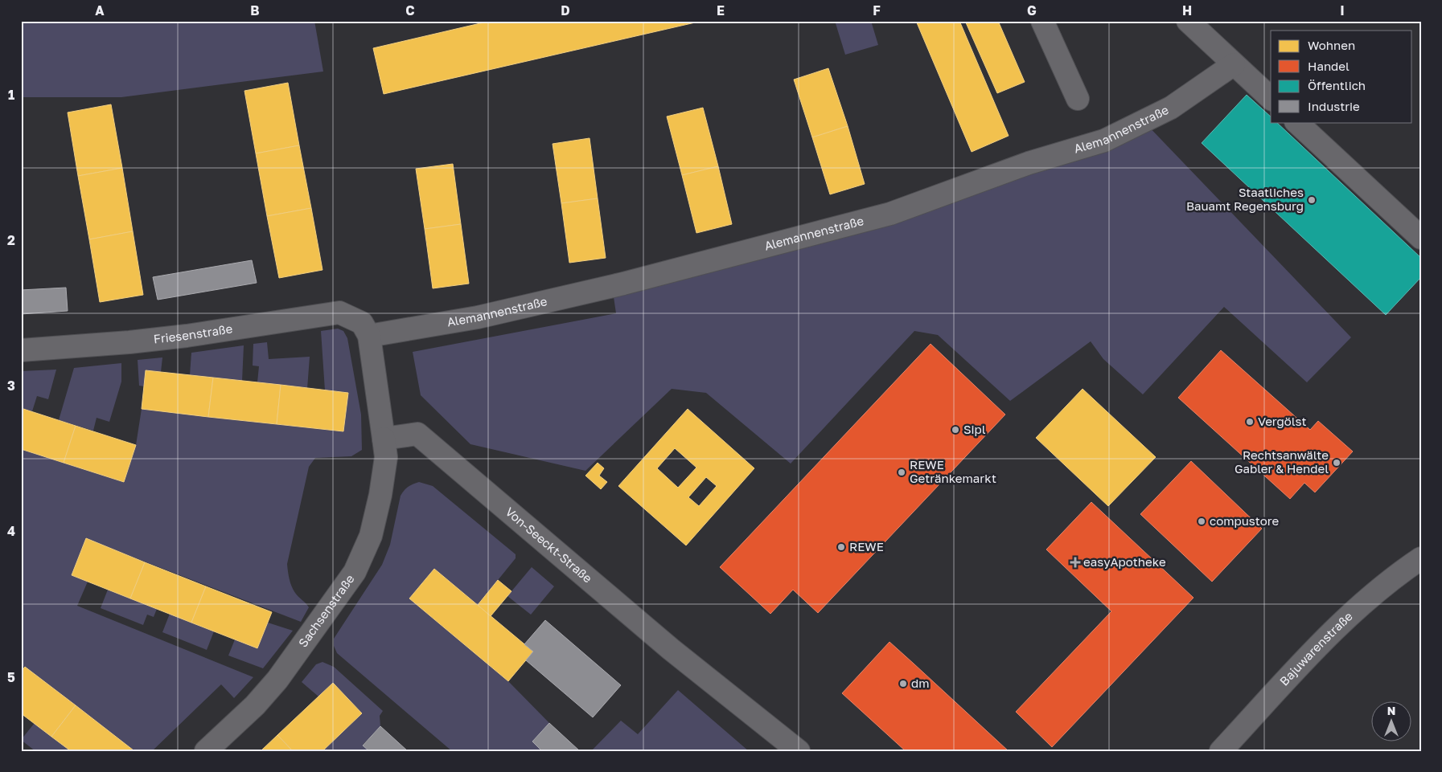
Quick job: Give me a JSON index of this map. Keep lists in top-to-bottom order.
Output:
{
  "streets": {
    "street": [
      "Alemannenstraße",
      "Friesenstraße",
      "Von-Seeckt-Straße",
      "Sachsenstraße",
      "Bajuwarenstraße"
    ]
  },
  "crossings": [
    ["Alemannenstraße", "Friesenstraße"],
    ["Von-Seeckt-Straße", "Sachsenstraße"]
  ],
  "places": {
    "other": [
      "Staatliches Bauamt Regensburg",
      "Vergölst",
      "Sipl",
      "Rechtsanwälte Gabler & Hendel",
      "REWE Getränkemarkt",
      "compustore",
      "REWE",
      "dm"
    ],
    "health": ["easyApotheke"]
  },
  "legend": [
    "Wohnen",
    "Handel",
    "Öffentlich",
    "Industrie"
  ],
  "north": "top",
  "grid": {
    "columns": [
      "A",
      "B",
      "C",
      "D",
      "E",
      "F",
      "G",
      "H",
      "I"
    ],
    "rows": [
      "1",
      "2",
      "3",
      "4",
      "5"
    ]
  }
}
